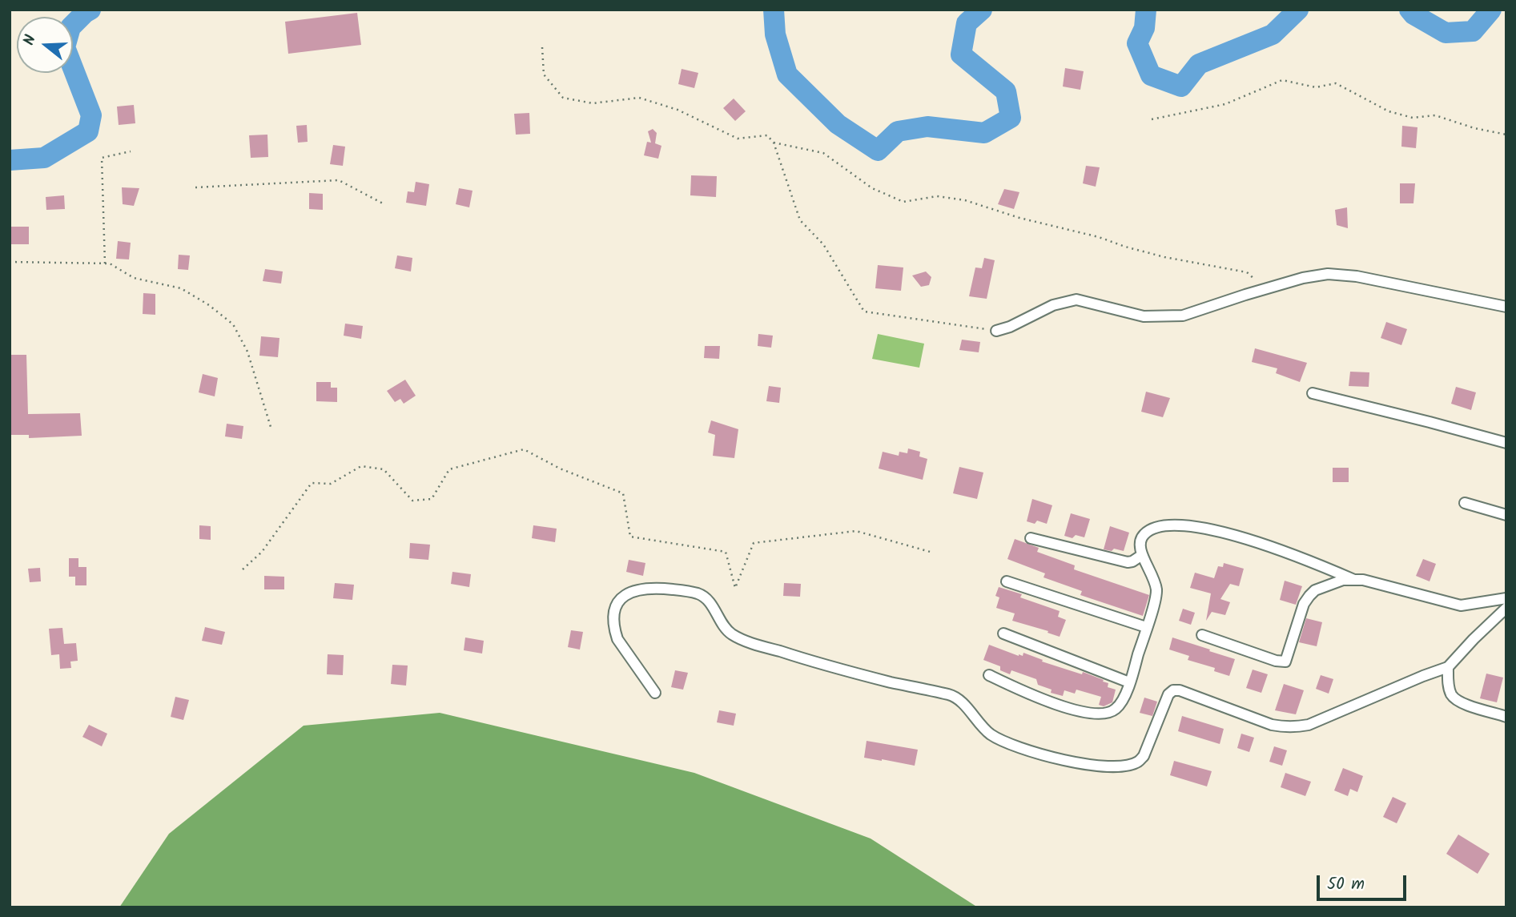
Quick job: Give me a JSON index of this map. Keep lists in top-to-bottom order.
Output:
{
  "scale_bar": "50 m",
  "north": "left"
}
